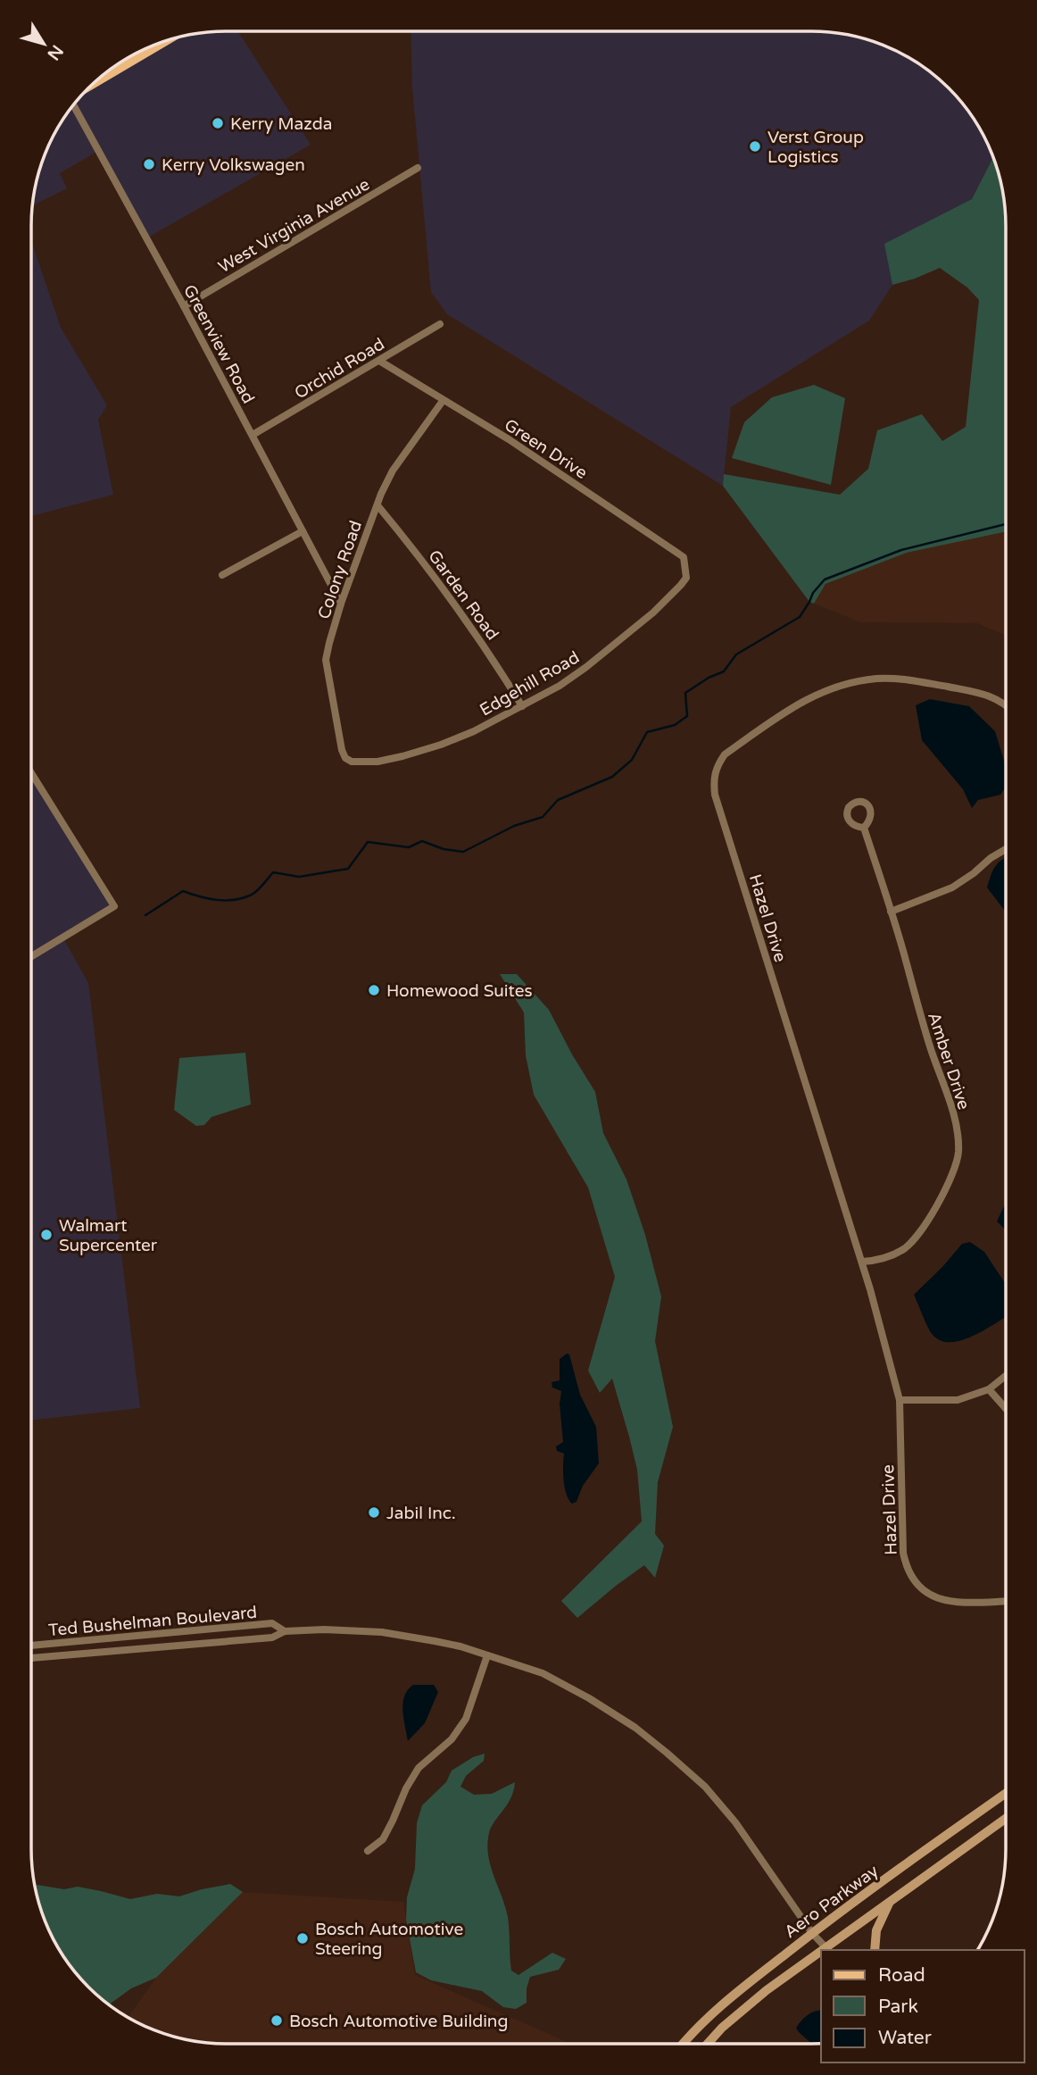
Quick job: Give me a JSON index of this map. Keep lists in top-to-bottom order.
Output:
{
  "streets": {
    "main road": ["Aero Parkway"],
    "street": [
      "West Virginia Avenue",
      "Greenview Road",
      "Orchid Road",
      "Green Drive",
      "Colony Road",
      "Garden Road",
      "Edgehill Road",
      "Hazel Drive",
      "Amber Drive",
      "Ted Bushelman Boulevard"
    ]
  },
  "crossings": [
    ["West Virginia Avenue", "Greenview Road"],
    ["Greenview Road", "Orchid Road"],
    ["Greenview Road", "Colony Road"],
    ["Orchid Road", "Green Drive"],
    ["Green Drive", "Colony Road"],
    ["Green Drive", "Edgehill Road"],
    ["Colony Road", "Garden Road"],
    ["Colony Road", "Edgehill Road"],
    ["Garden Road", "Edgehill Road"],
    ["Hazel Drive", "Amber Drive"],
    ["Ted Bushelman Boulevard", "Aero Parkway"]
  ],
  "places": [
    "Kerry Mazda",
    "Verst Group Logistics",
    "Kerry Volkswagen",
    "Homewood Suites",
    "Walmart Supercenter",
    "Jabil Inc.",
    "Bosch Automotive Steering",
    "Bosch Automotive Building"
  ],
  "legend": ["Road", "Park", "Water"],
  "north": "bottom right"
}
